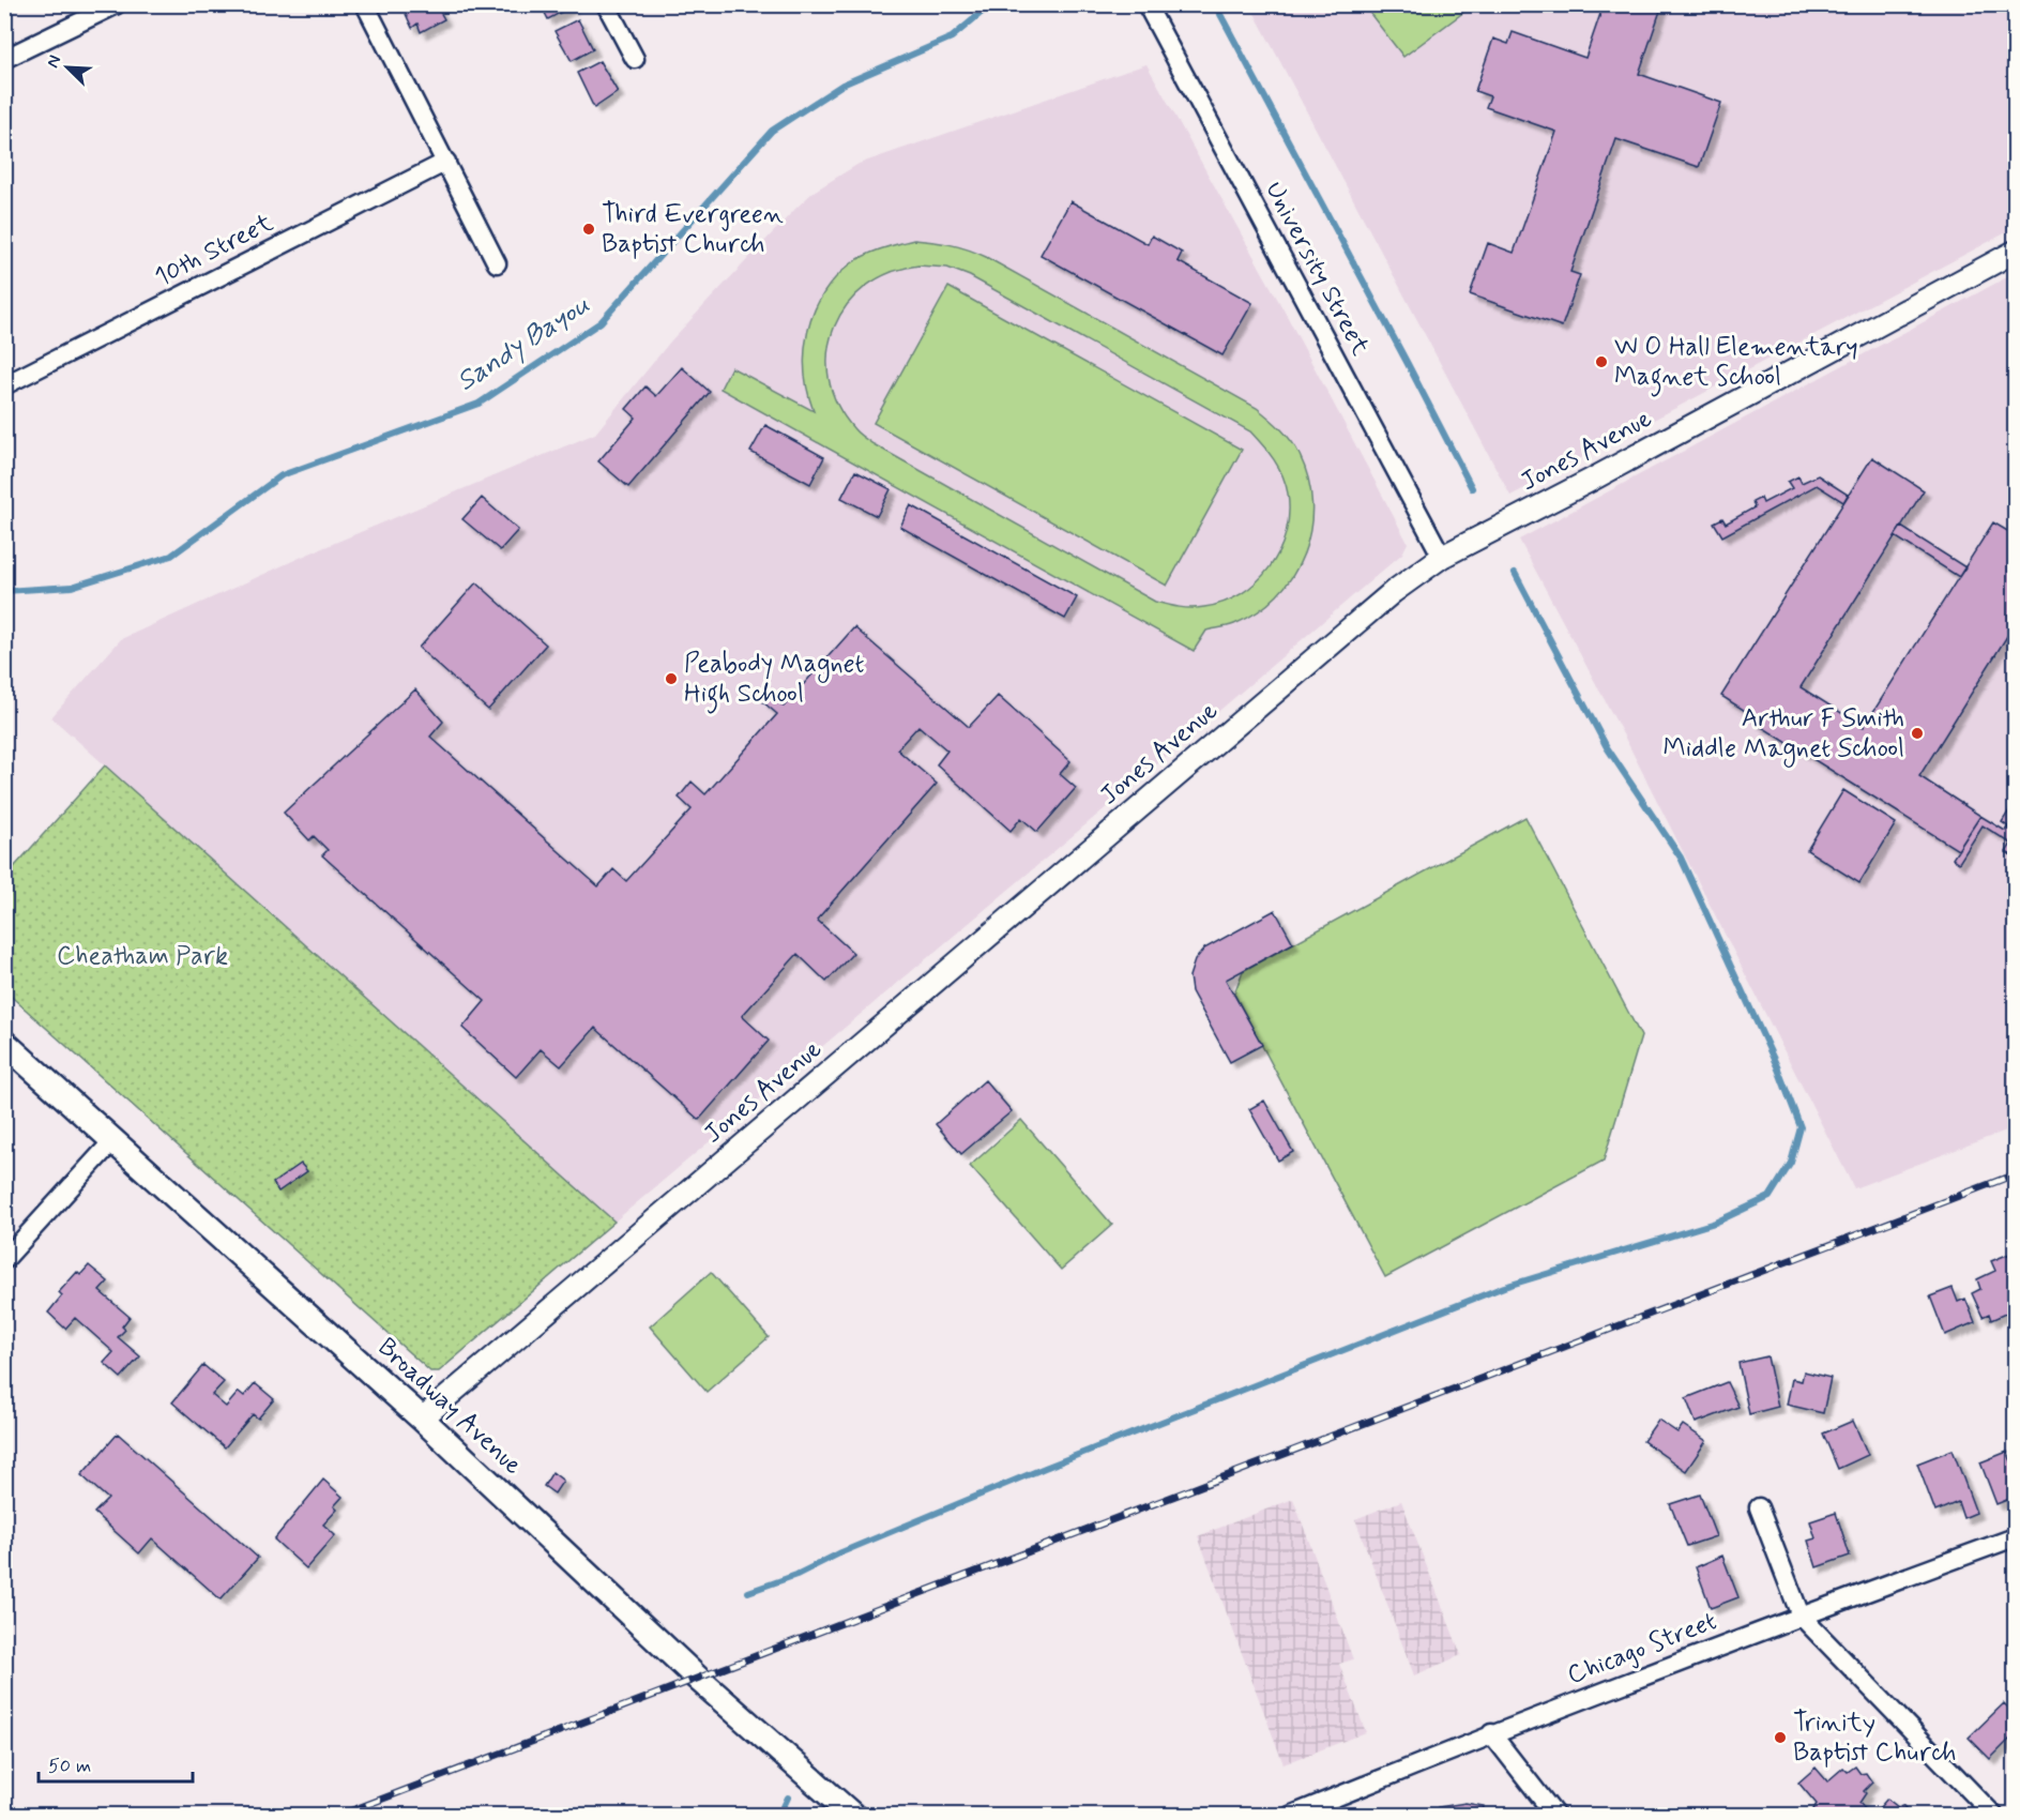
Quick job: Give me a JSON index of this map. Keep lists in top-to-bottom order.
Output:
{
  "streets": {
    "main road": ["Broadway Avenue"],
    "street": [
      "10th Street",
      "University Street",
      "Jones Avenue",
      "Chicago Street"
    ]
  },
  "crossings": [
    ["University Street", "Jones Avenue"],
    ["Jones Avenue", "Broadway Avenue"]
  ],
  "water": ["Sandy Bayou"],
  "parks": ["Cheatham Park"],
  "places": [
    "Third Evergreen Baptist Church",
    "W O Hall Elementary Magnet School",
    "Peabody Magnet High School",
    "Arthur F Smith Middle Magnet School",
    "Trinity Baptist Church"
  ],
  "scale_bar": "50 m",
  "north": "top left"
}
